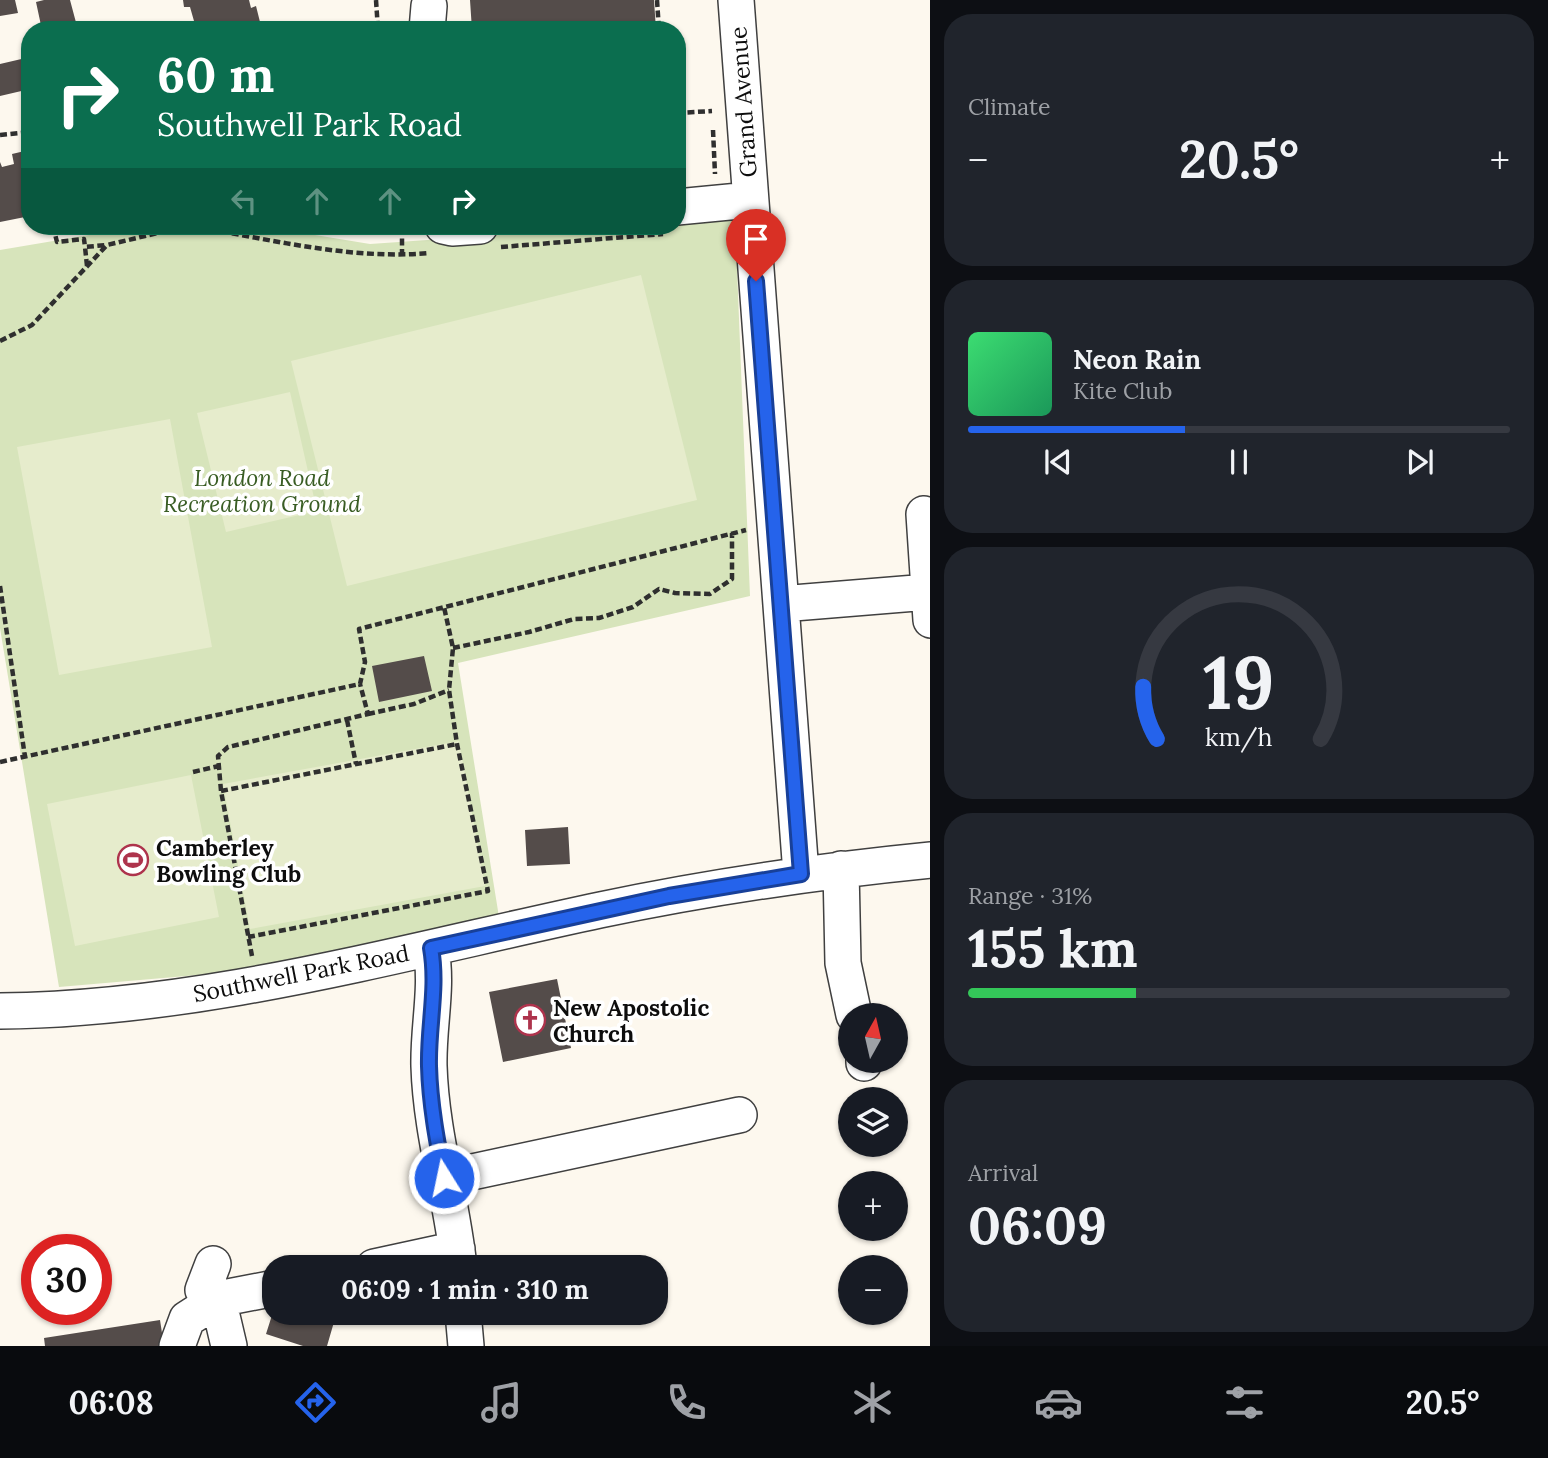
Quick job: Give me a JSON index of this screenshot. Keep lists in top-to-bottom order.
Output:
{
  "streets": {
    "street": ["Grand Avenue", "Southwell Park Road"]
  },
  "crossings": [
    ["Grand Avenue", "Southwell Park Road"]
  ],
  "parks": ["London Road Recreation Ground"],
  "places": {
    "sports": ["Camberley Bowling Club"],
    "church": ["New Apostolic Church"]
  },
  "north": "top",
  "page": {
    "tile": [
      "Climate",
      ["Range · 31%", "155 km"],
      ["Arrival", "06:09"]
    ],
    "turn": ["60 m", "Southwell Park Road"],
    "heat": ["−", "20.5°", "+"],
    "song": ["Neon Rain", "Kite Club"],
    "map_buttons": ["+", "−"],
    "limit": "30",
    "trip": "06:09 · 1 min · 310 m",
    "tabs": ["06:08", "20.5°"],
    "gauge": ["19", "km/h"]
  }
}
